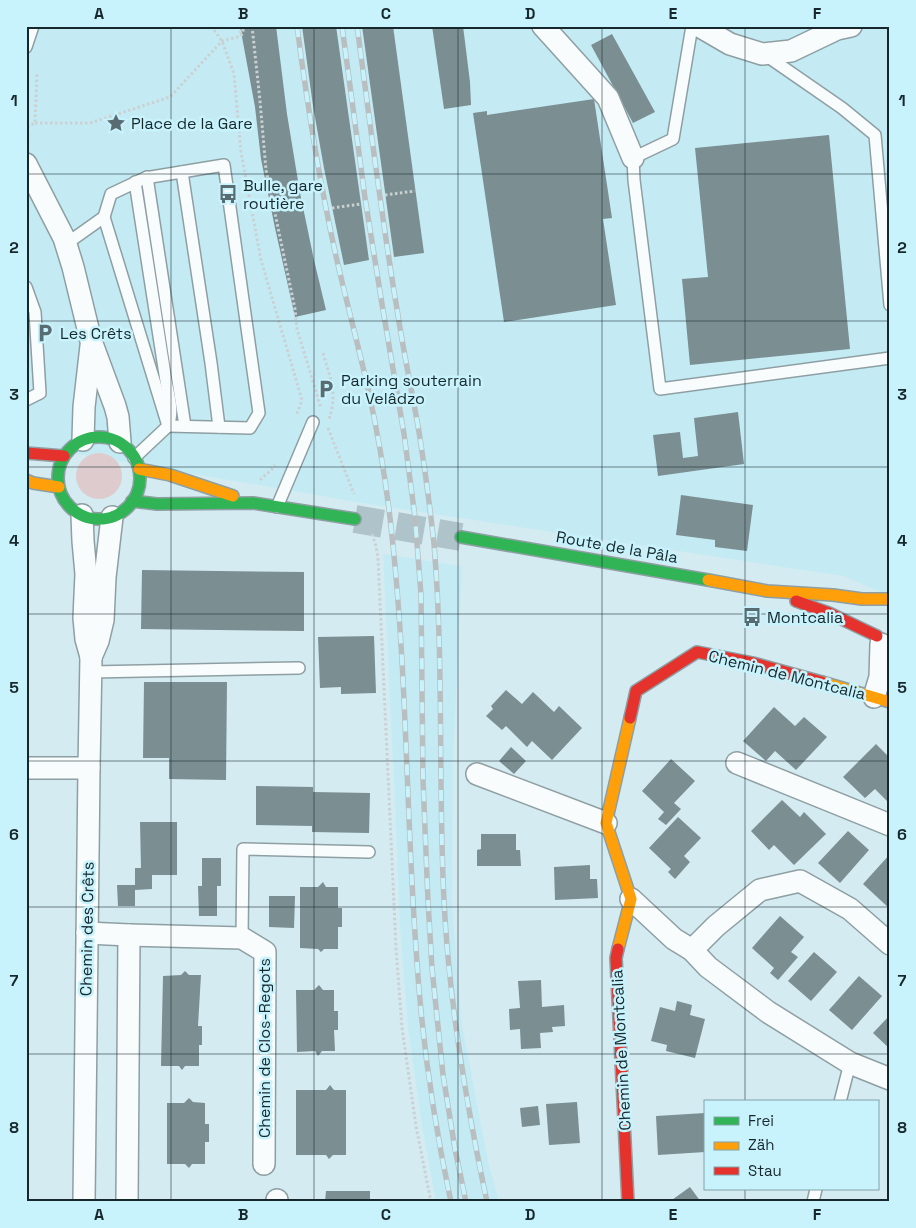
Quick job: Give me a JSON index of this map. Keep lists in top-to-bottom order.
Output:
{
  "streets": {
    "street": [
      "Route de la Pâla",
      "Chemin de Montcalia",
      "Chemin des Crêts",
      "Chemin de Clos-Regots"
    ]
  },
  "crossings": [
    ["Route de la Pâla", "Chemin de Montcalia"],
    ["Chemin des Crêts", "Chemin de Clos-Regots"]
  ],
  "places": {
    "place": ["Place de la Gare"],
    "bus stop": ["Bulle, gare routière", "Montcalia"],
    "parking": ["Les Crêts", "Parking souterrain du Velâdzo"]
  },
  "legend": ["Frei", "Zäh", "Stau"],
  "grid": {
    "columns": [
      "A",
      "B",
      "C",
      "D",
      "E",
      "F"
    ],
    "rows": [
      "1",
      "2",
      "3",
      "4",
      "5",
      "6",
      "7",
      "8"
    ]
  }
}
